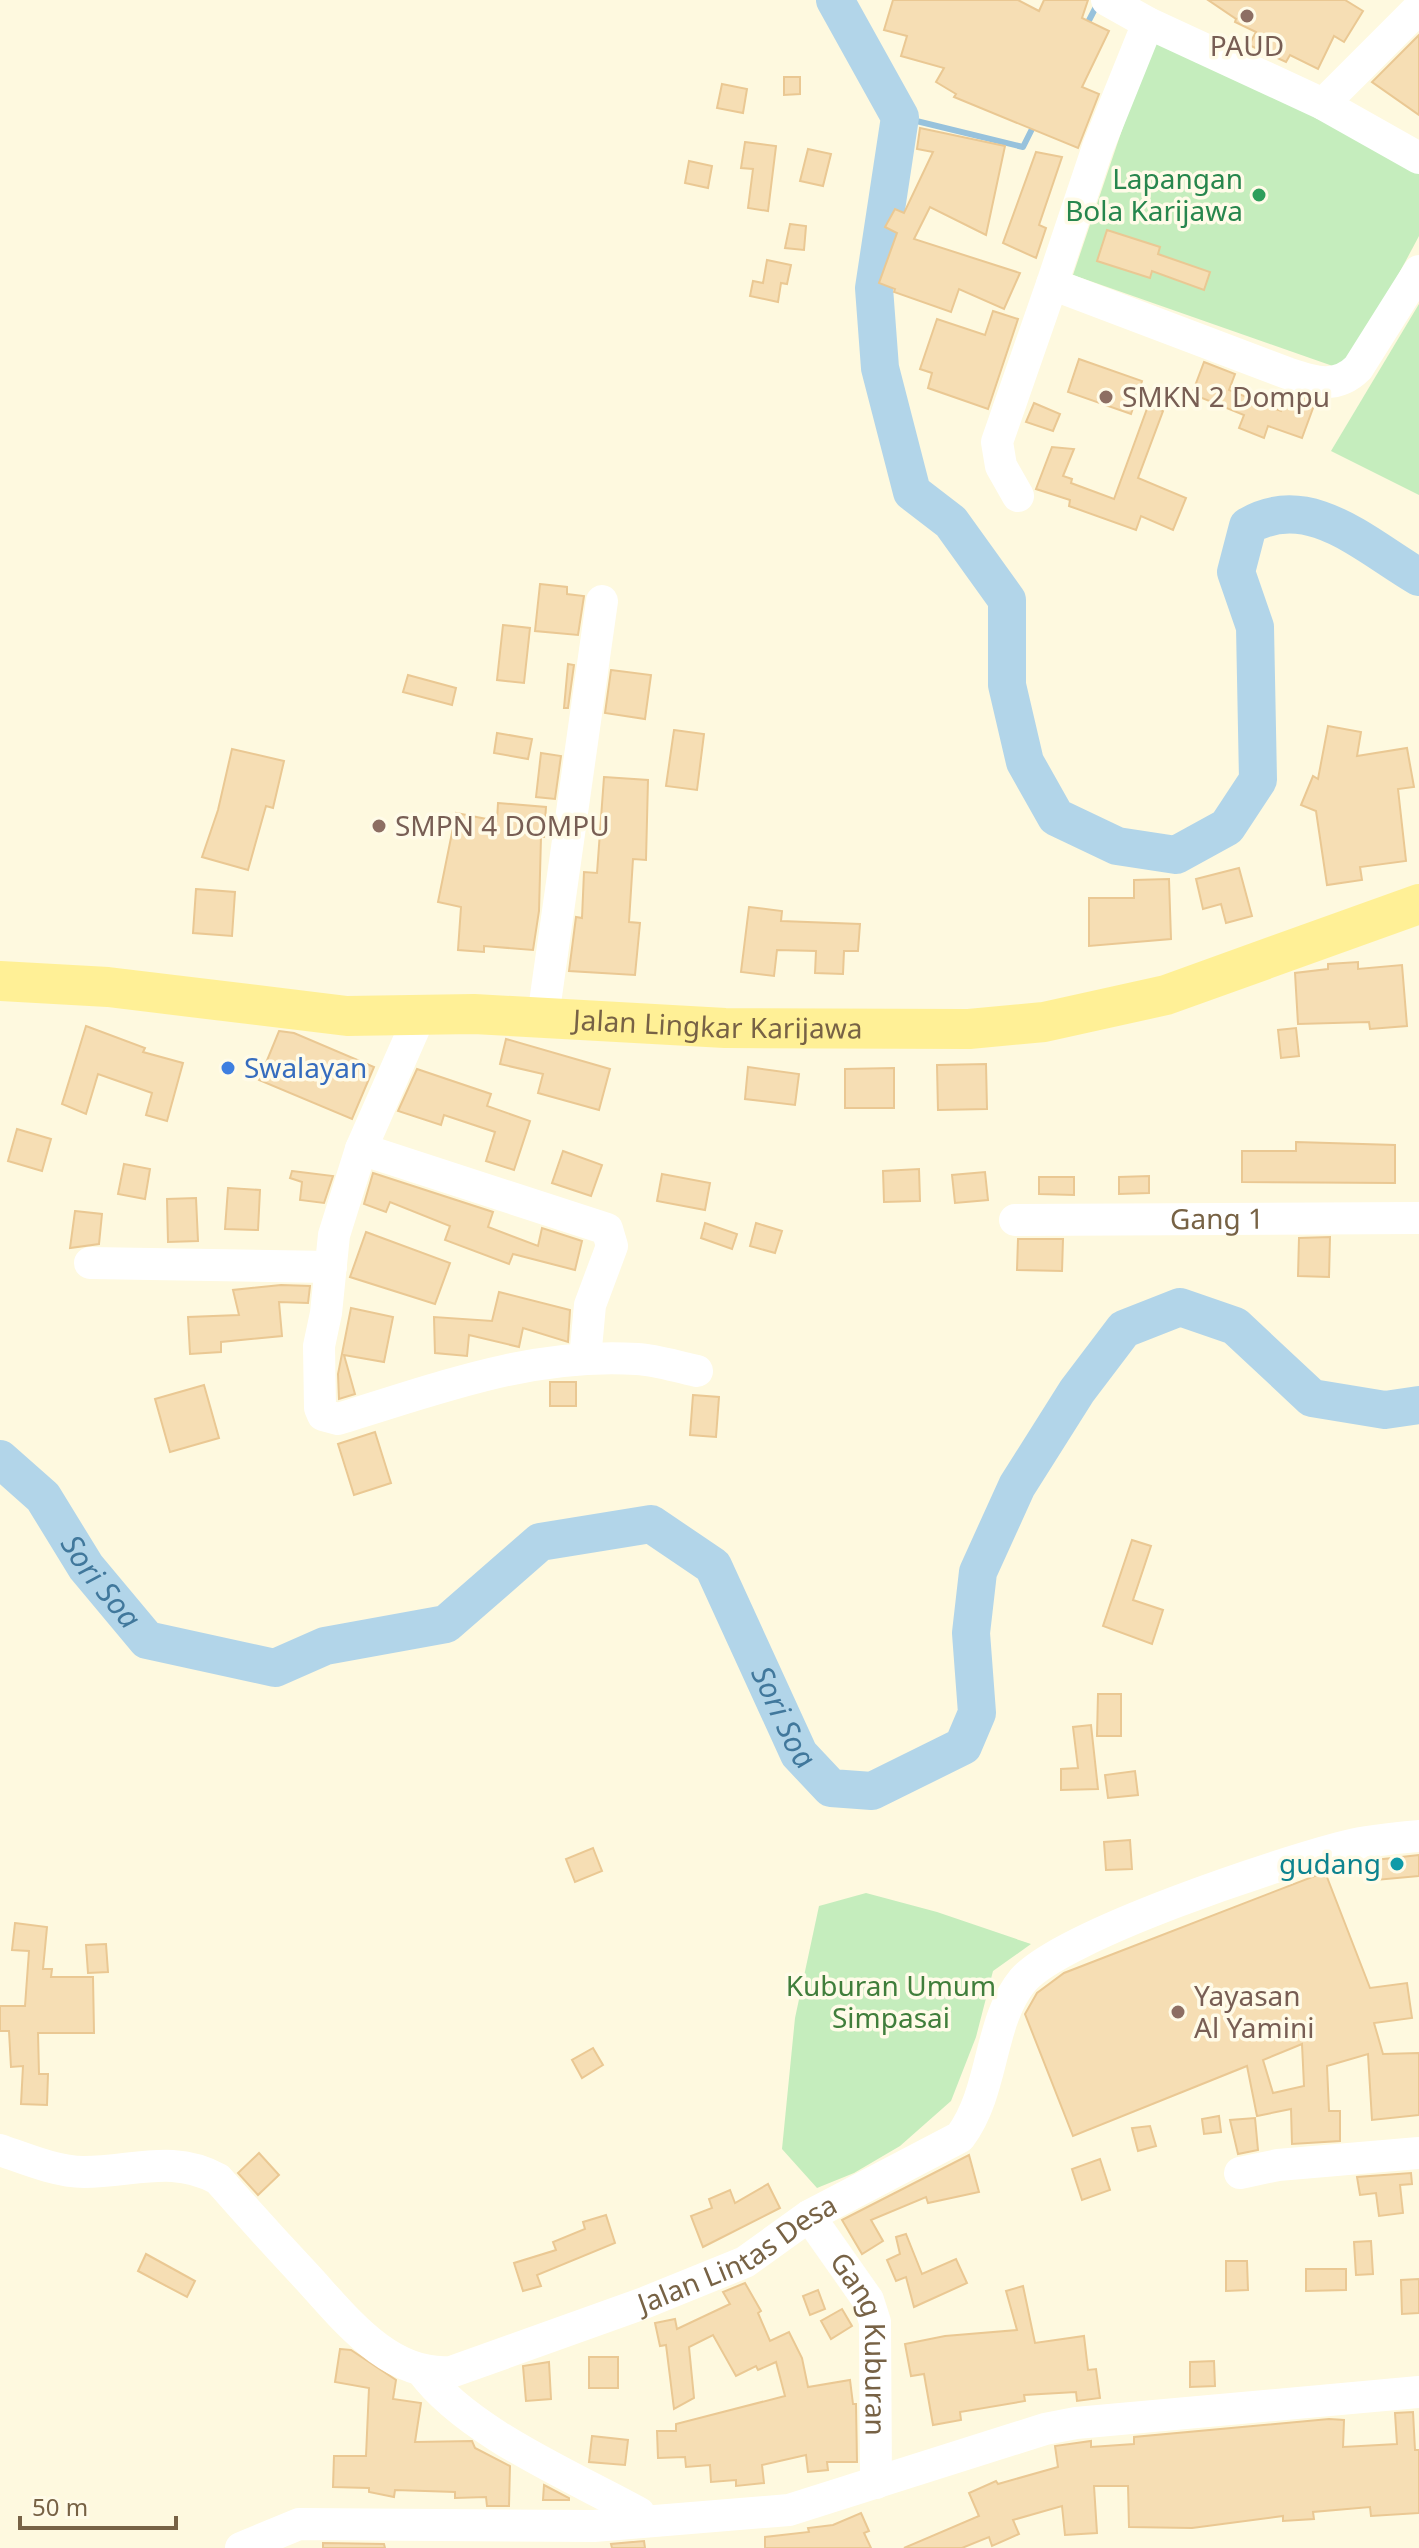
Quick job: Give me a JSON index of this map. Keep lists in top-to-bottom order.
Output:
{
  "streets": {
    "main road": ["Jalan Lingkar Karijawa"],
    "street": ["Gang 1", "Jalan Lintas Desa", "Gang Kuburan"]
  },
  "crossings": [
    ["Jalan Lintas Desa", "Gang Kuburan"]
  ],
  "water": ["Sori Soa"],
  "parks": ["Kuburan Umum Simpasai"],
  "places": [
    "PAUD",
    "Lapangan Bola Karijawa",
    "SMKN 2 Dompu",
    "SMPN 4 DOMPU",
    "Swalayan",
    "gudang",
    "Yayasan Al Yamini"
  ],
  "scale_bar": "50 m"
}
